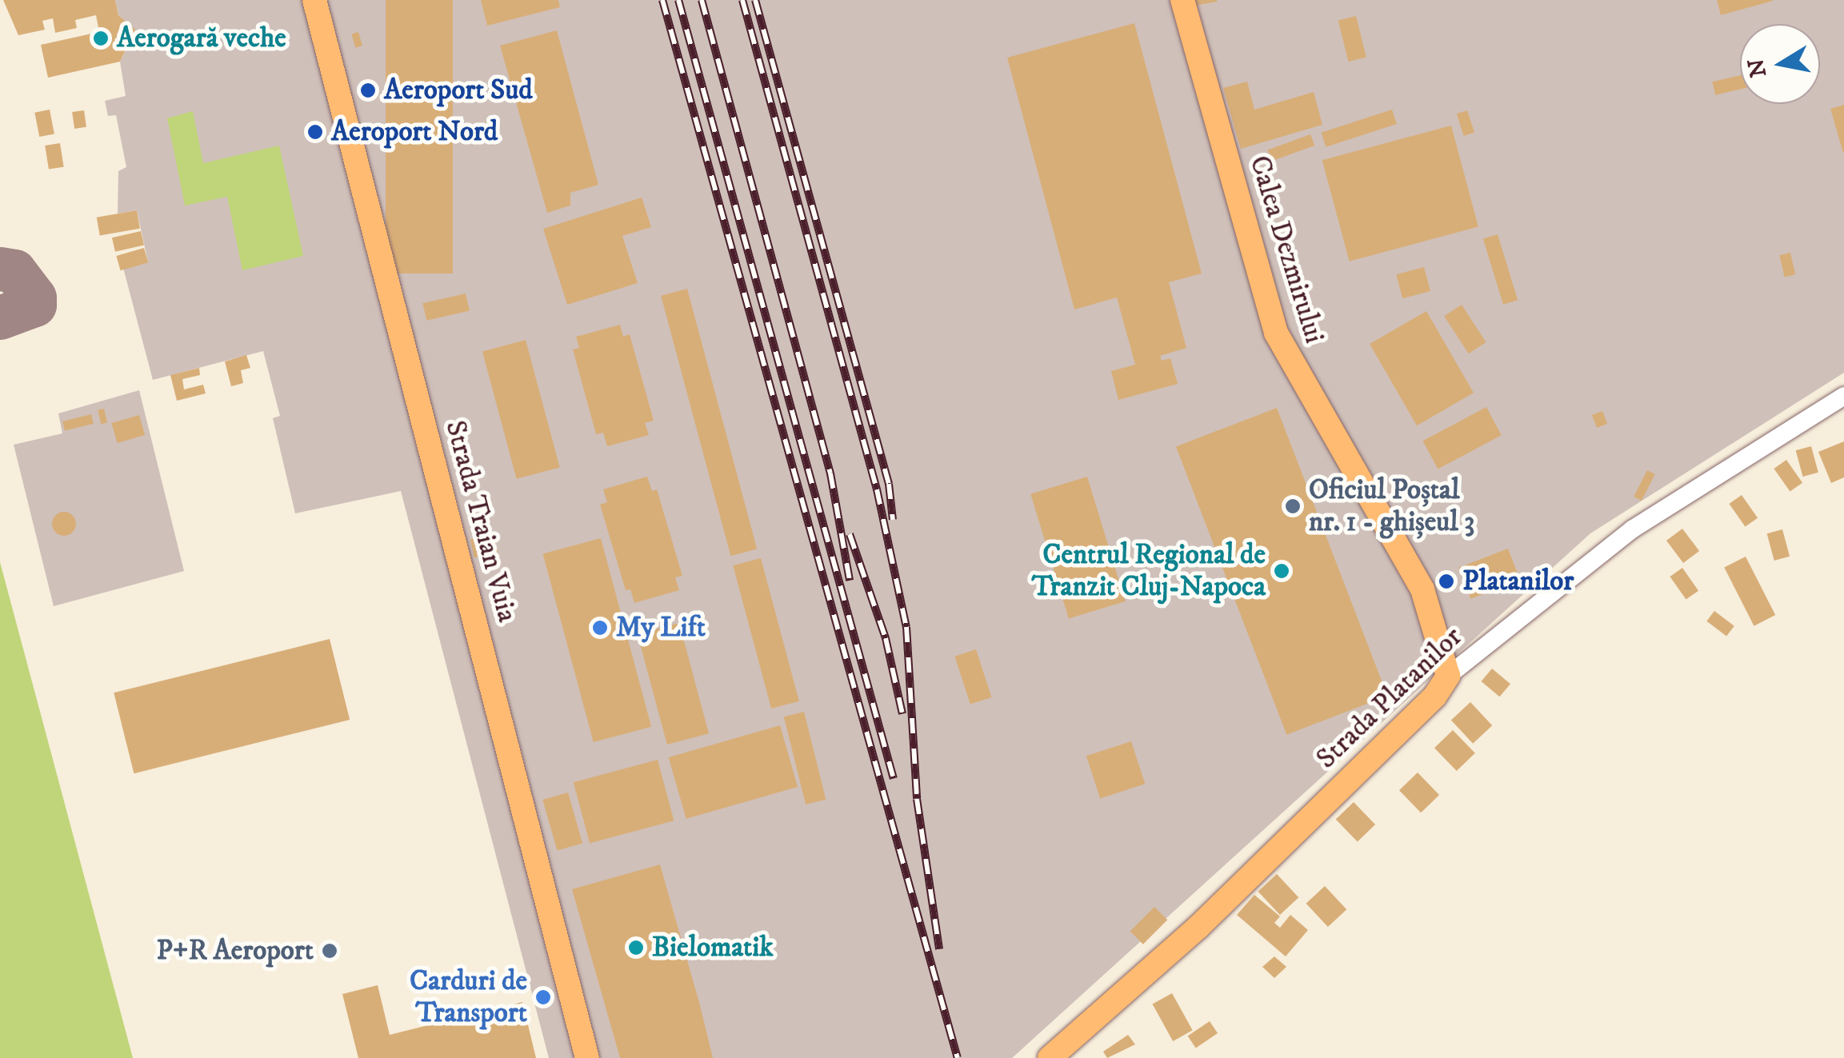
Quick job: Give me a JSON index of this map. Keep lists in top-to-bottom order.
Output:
{
  "streets": {
    "main road": ["Calea Dezmirului", "Strada Traian Vuia", "Strada Platanilor"]
  },
  "crossings": [
    ["Calea Dezmirului", "Strada Platanilor"]
  ],
  "places": [
    "Aerogară veche",
    "Aeroport Sud",
    "Aeroport Nord",
    "Oficiul Poștal nr. 1 - ghișeul 3",
    "Centrul Regional de Tranzit Cluj-Napoca",
    "Platanilor",
    "My Lift",
    "Bielomatik",
    "P+R Aeroport",
    "Carduri de Transport"
  ],
  "north": "left"
}
